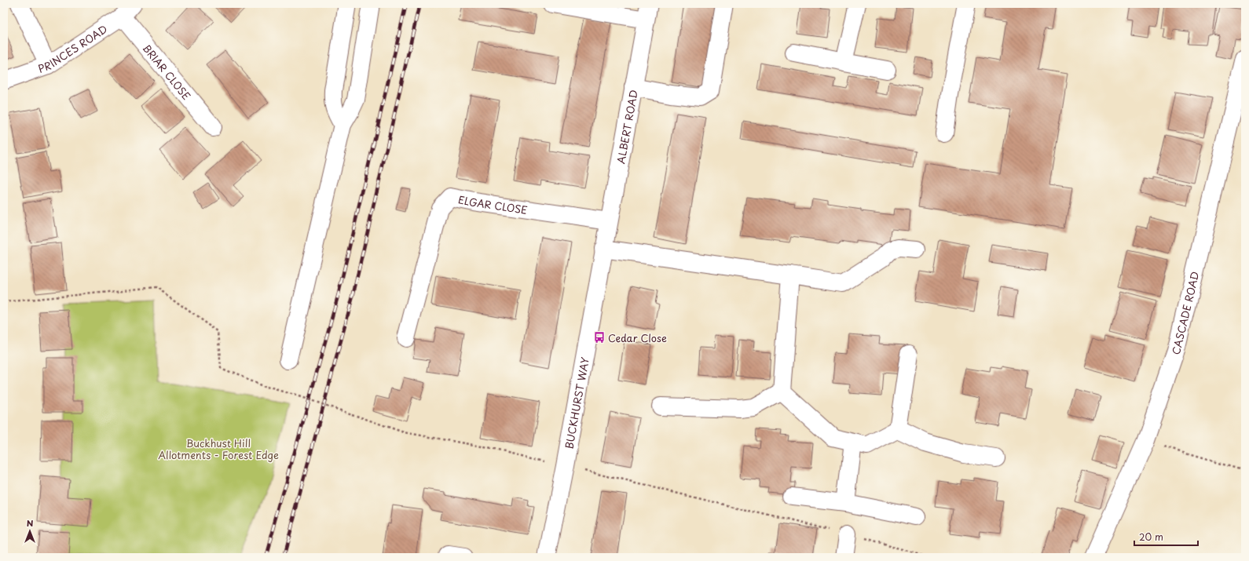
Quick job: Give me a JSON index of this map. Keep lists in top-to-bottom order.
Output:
{
  "streets": {
    "street": [
      "PRINCES ROAD",
      "BRIAR CLOSE",
      "ALBERT ROAD",
      "ELGAR CLOSE",
      "CASCADE ROAD",
      "BUCKHURST WAY"
    ]
  },
  "crossings": [
    ["PRINCES ROAD", "BRIAR CLOSE"],
    ["ALBERT ROAD", "ELGAR CLOSE"],
    ["ALBERT ROAD", "BUCKHURST WAY"]
  ],
  "parks": ["Buckhust Hill Allotments - Forest Edge"],
  "places": {
    "bus stop": ["Cedar Close"]
  },
  "scale_bar": "20 m",
  "north": "top"
}
